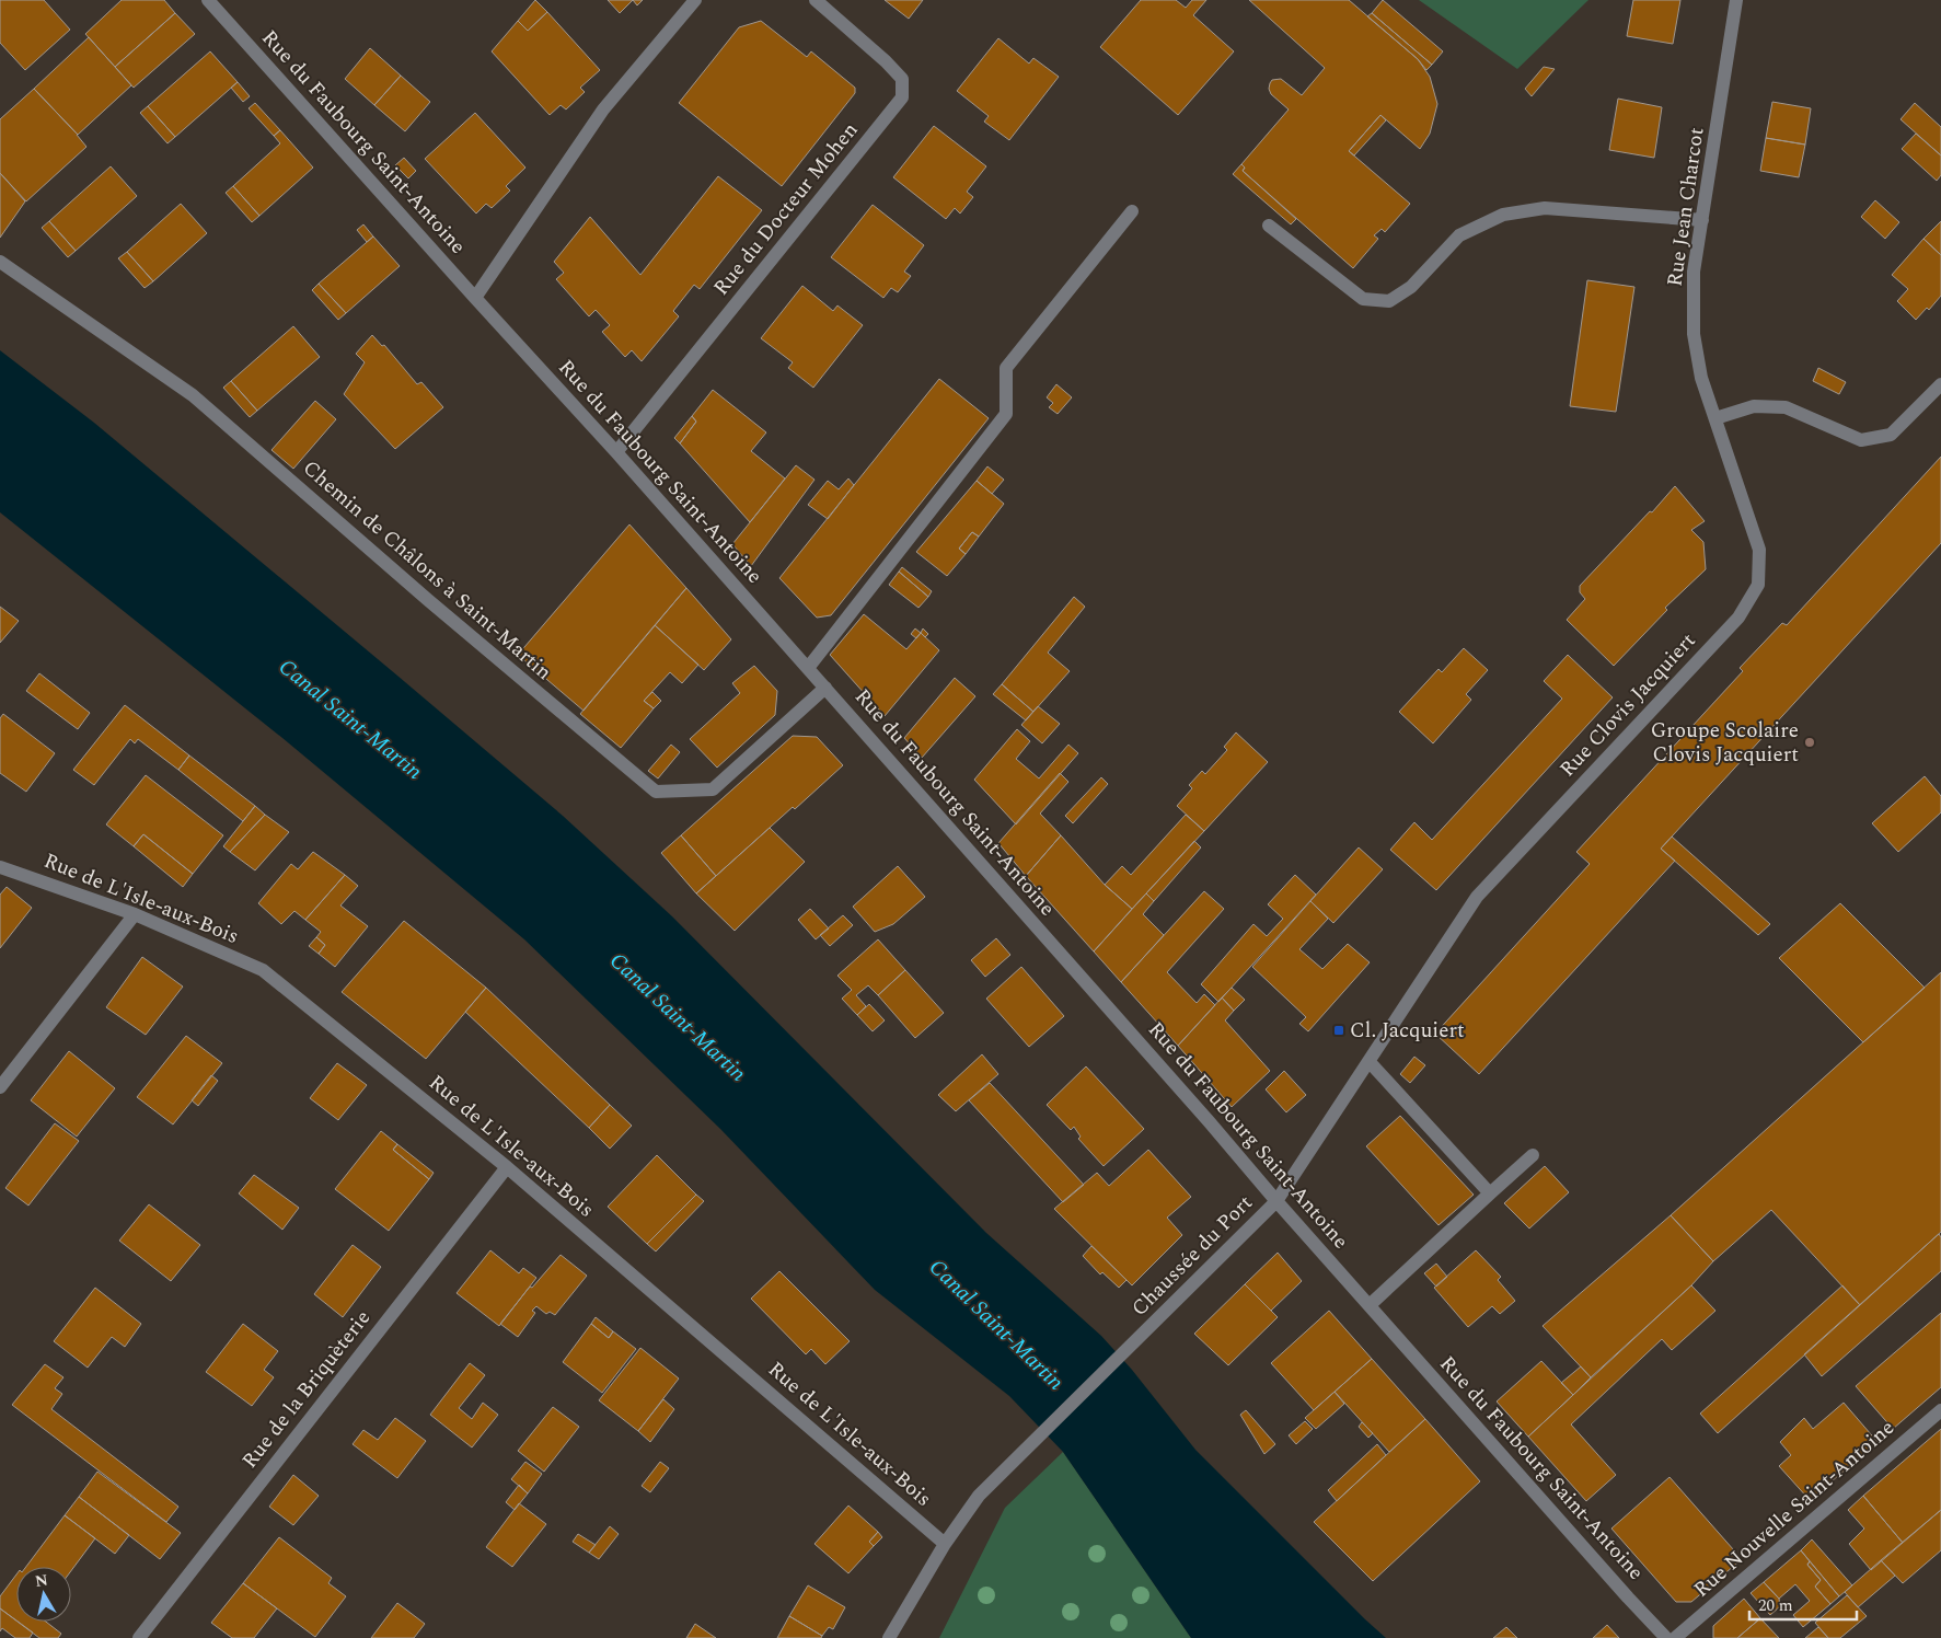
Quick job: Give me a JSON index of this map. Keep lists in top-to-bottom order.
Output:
{
  "streets": {
    "street": [
      "Rue du Faubourg Saint-Antoine",
      "Rue Jean Charcot",
      "Rue du Docteur Mohen",
      "Chemin de Châlons à Saint-Martin",
      "Rue Clovis Jacquiert",
      "Rue de L'Isle-aux-Bois",
      "Chaussée du Port",
      "Rue de la Briquèterie",
      "Rue Nouvelle Saint-Antoine"
    ]
  },
  "crossings": [
    ["Rue du Faubourg Saint-Antoine", "Rue du Docteur Mohen"],
    ["Rue du Faubourg Saint-Antoine", "Chemin de Châlons à Saint-Martin"],
    ["Rue du Faubourg Saint-Antoine", "Rue Clovis Jacquiert"],
    ["Rue du Faubourg Saint-Antoine", "Chaussée du Port"],
    ["Rue Jean Charcot", "Rue Clovis Jacquiert"],
    ["Rue Clovis Jacquiert", "Chaussée du Port"],
    ["Rue de L'Isle-aux-Bois", "Chaussée du Port"],
    ["Rue de L'Isle-aux-Bois", "Rue de la Briquèterie"]
  ],
  "water": ["Canal Saint-Martin"],
  "places": {
    "other": ["Groupe Scolaire Clovis Jacquiert"],
    "transit": ["Cl. Jacquiert"]
  },
  "scale_bar": "20 m",
  "north": "top"
}
